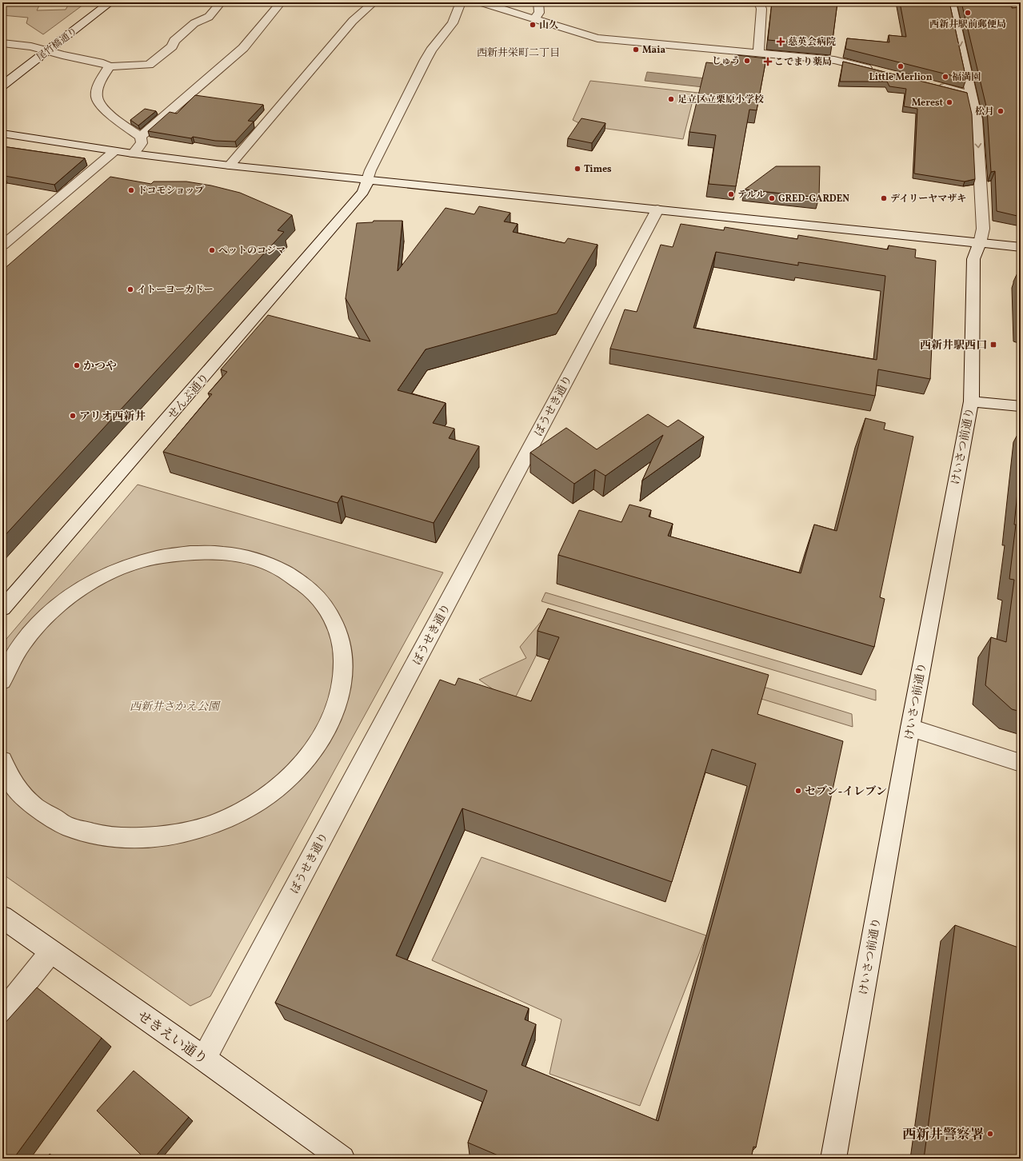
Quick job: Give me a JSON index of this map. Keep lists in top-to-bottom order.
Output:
{
  "streets": {
    "street": [
      "尾竹橋通り",
      "せんぷ通り",
      "ぼうせき通り",
      "けいさつ前通り",
      "せきえい通り"
    ]
  },
  "crossings": [
    ["ぼうせき通り", "せきえい通り"]
  ],
  "districts": ["西新井栄町二丁目"],
  "parks": ["西新井さかえ公園"],
  "places": {
    "other": [
      "西新井駅前郵便局",
      "山久",
      "Maia",
      "じゅう",
      "Little Merlion",
      "福満園",
      "足立区立栗原小学校",
      "Merest",
      "松月",
      "Times",
      "ドコモショップ",
      "テルル",
      "GRED-GARDEN",
      "デイリーヤマザキ",
      "ペットのコジマ",
      "イトーヨーカドー",
      "かつや",
      "アリオ西新井",
      "セブン-イレブン",
      "西新井警察署"
    ],
    "health": ["慈英会病院", "こでまり薬局"],
    "transit": ["西新井駅西口"]
  }
}
